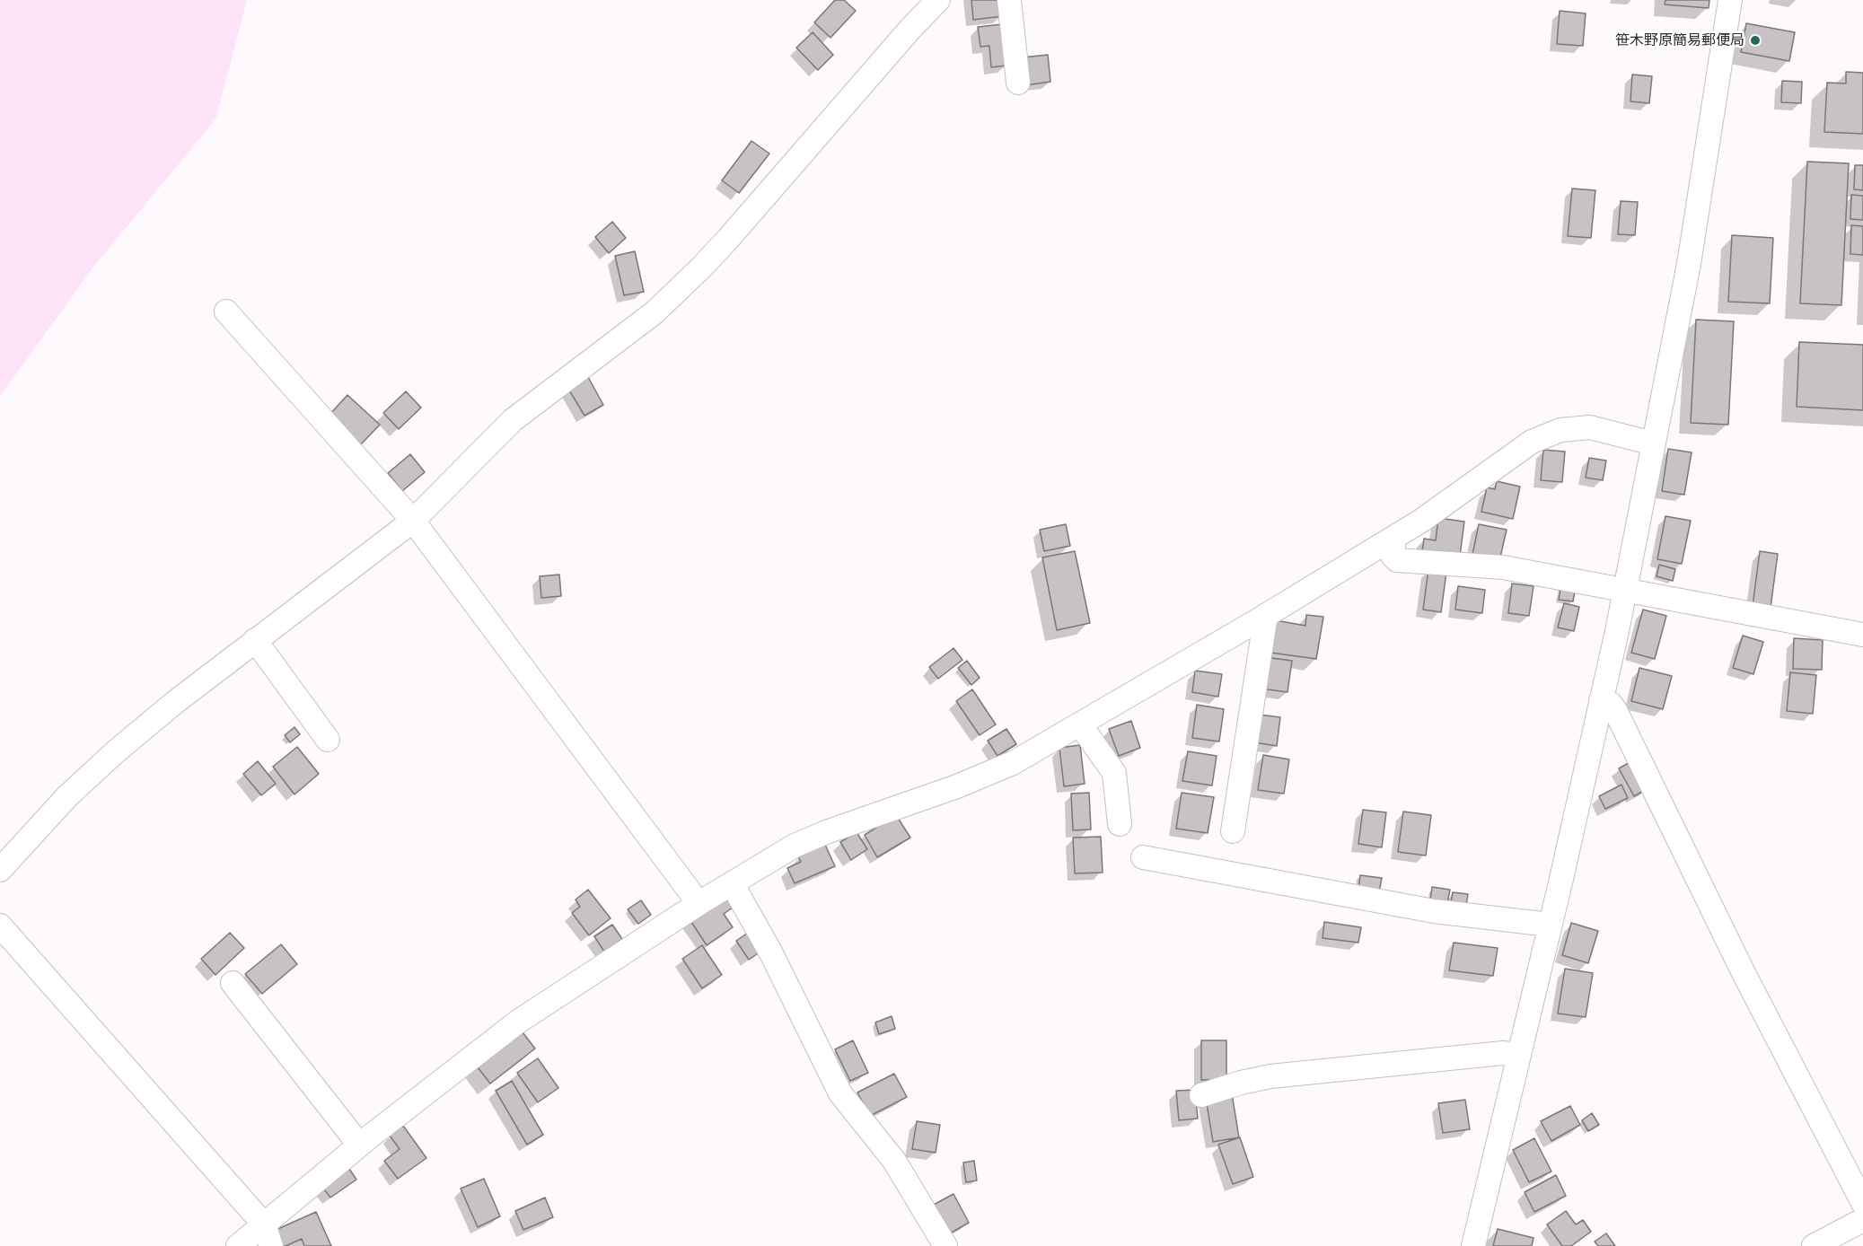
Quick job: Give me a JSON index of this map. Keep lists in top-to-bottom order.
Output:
{
  "places": ["笹木野原簡易郵便局"]
}
